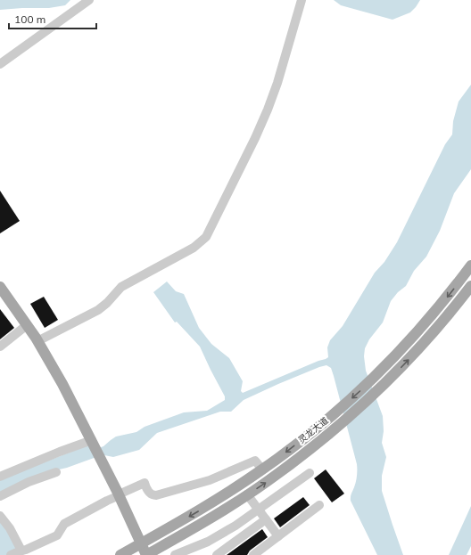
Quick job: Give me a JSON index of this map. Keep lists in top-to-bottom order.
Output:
{
  "streets": {
    "main road": ["灵龙大道"]
  },
  "scale_bar": "100 m"
}
